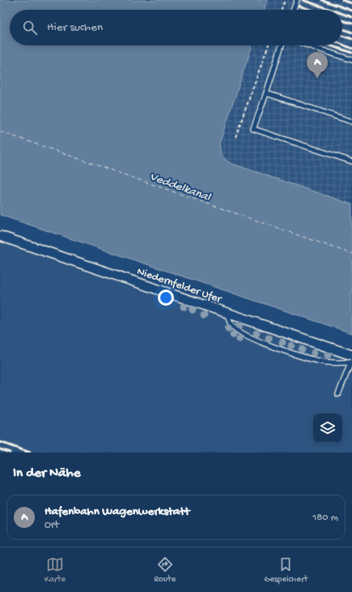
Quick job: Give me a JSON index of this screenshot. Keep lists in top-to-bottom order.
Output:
{
  "streets": {
    "street": ["Niedernfelder Ufer"]
  },
  "water": ["Veddelkanal"],
  "page": {
    "search": "Hier suchen",
    "pins": "A",
    "heading": "In der Nähe",
    "list": [
      {
        "mark": "A",
        "name": "Hafenbahn Wagenwerkstatt",
        "note": "Ort",
        "value": "180 m"
      }
    ],
    "nav": ["Karte", "Route", "Gespeichert"]
  }
}
